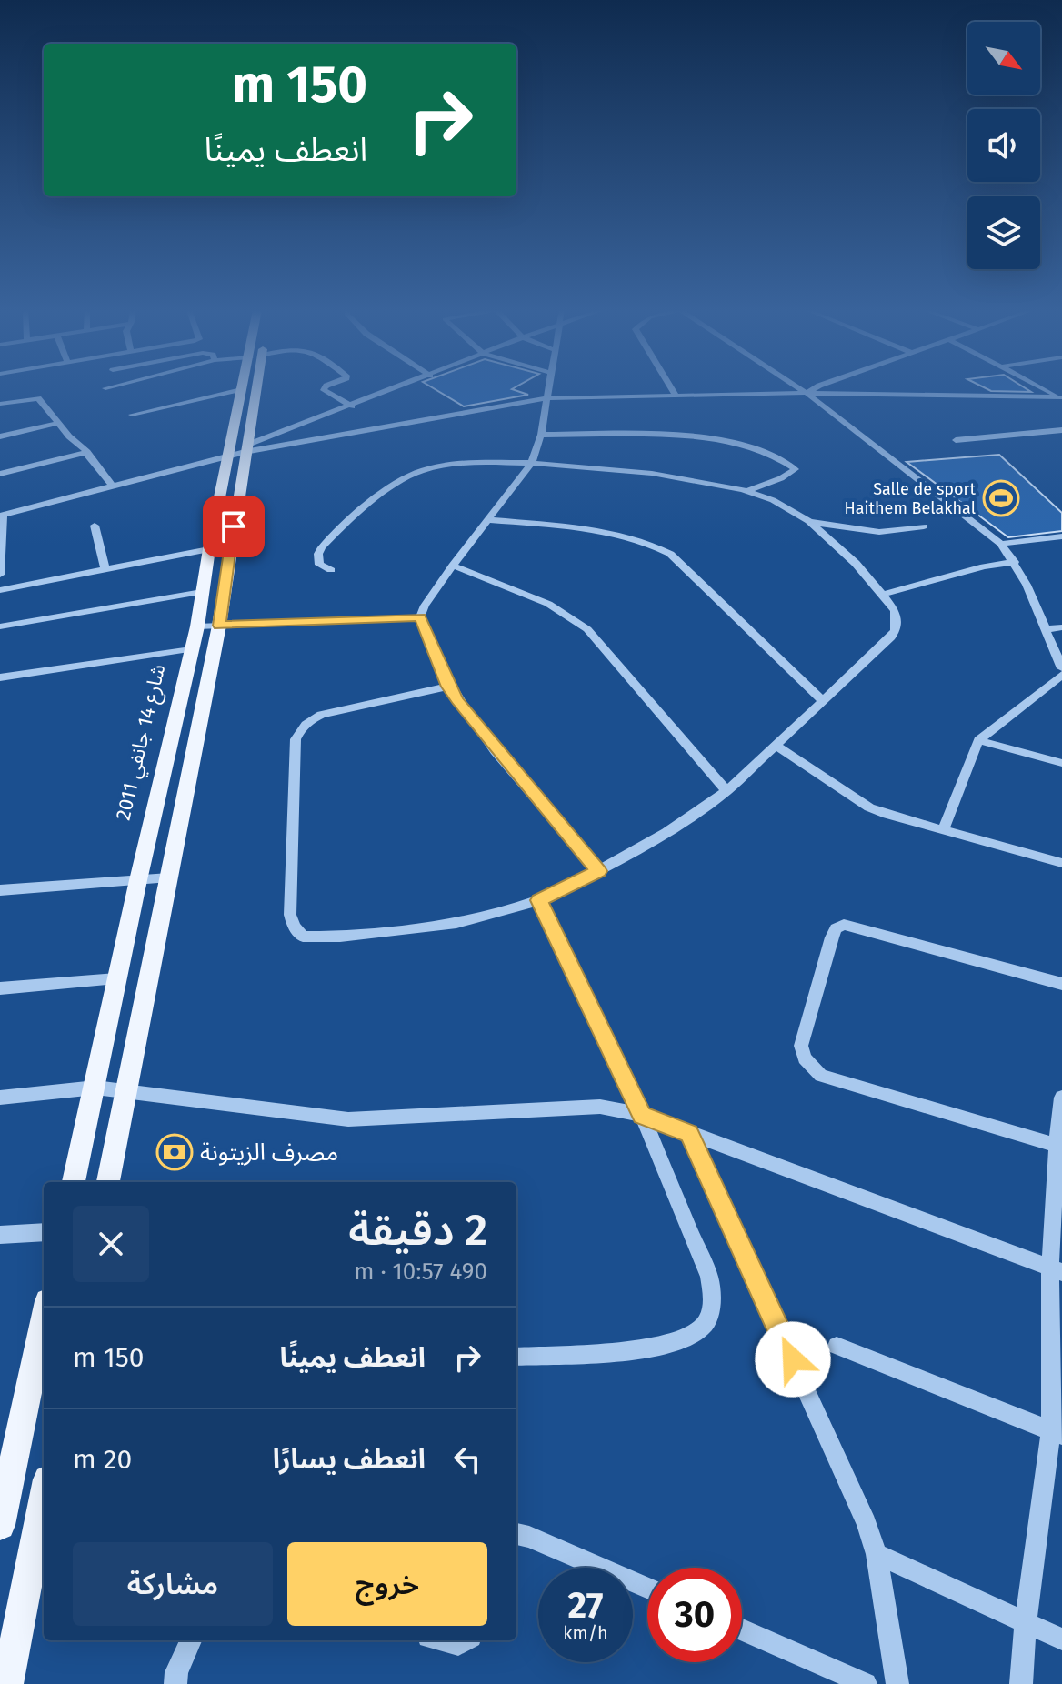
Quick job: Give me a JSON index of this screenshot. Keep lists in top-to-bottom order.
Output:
{
  "streets": {
    "main road": ["شارع 14 جانفي 2011"]
  },
  "places": {
    "sports": ["Salle de sport Haithem Belakhal"],
    "bank": ["مصرف الزيتونة"]
  },
  "north": "bottom right",
  "page": {
    "turn": ["150 m", "انعطف يمينًا"],
    "heading": ["2 دقيقة", "490 m · 10:57"],
    "list": [
      {
        "name": "انعطف يمينًا",
        "value": "150 m"
      },
      {
        "name": "انعطف يسارًا",
        "value": "20 m"
      }
    ],
    "buttons": ["خروج", "مشاركة"],
    "speed": "27 km/h",
    "limit": "30"
  }
}
